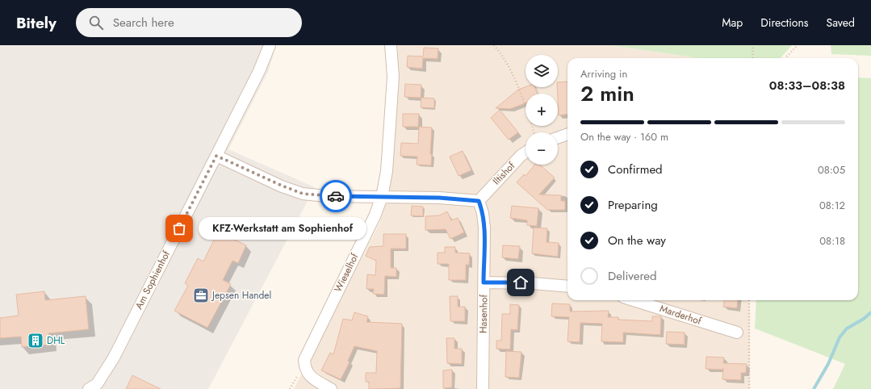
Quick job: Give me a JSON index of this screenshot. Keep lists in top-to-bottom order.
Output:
{
  "streets": {
    "street": [
      "Iltishof",
      "Wieselhof",
      "Am Sophienhof",
      "Hasenhof",
      "Marderhof"
    ]
  },
  "crossings": [
    ["Iltishof", "Hasenhof"]
  ],
  "places": {
    "other": ["KFZ-Werkstatt am Sophienhof"],
    "office": ["Jepsen Handel"],
    "building": ["DHL"]
  },
  "page": {
    "header": "Bitely",
    "search": "Search here",
    "nav": ["Map", "Directions", "Saved"],
    "map_buttons": ["+", "−"],
    "heading": ["2 min", "Arriving in", "08:33–08:38"],
    "bar": "On the way · 160 m",
    "list": [
      ["Confirmed", "08:05"],
      ["Preparing", "08:12"],
      ["On the way", "08:18"],
      "Delivered"
    ],
    "bubble": "KFZ-Werkstatt am Sophienhof"
  }
}
